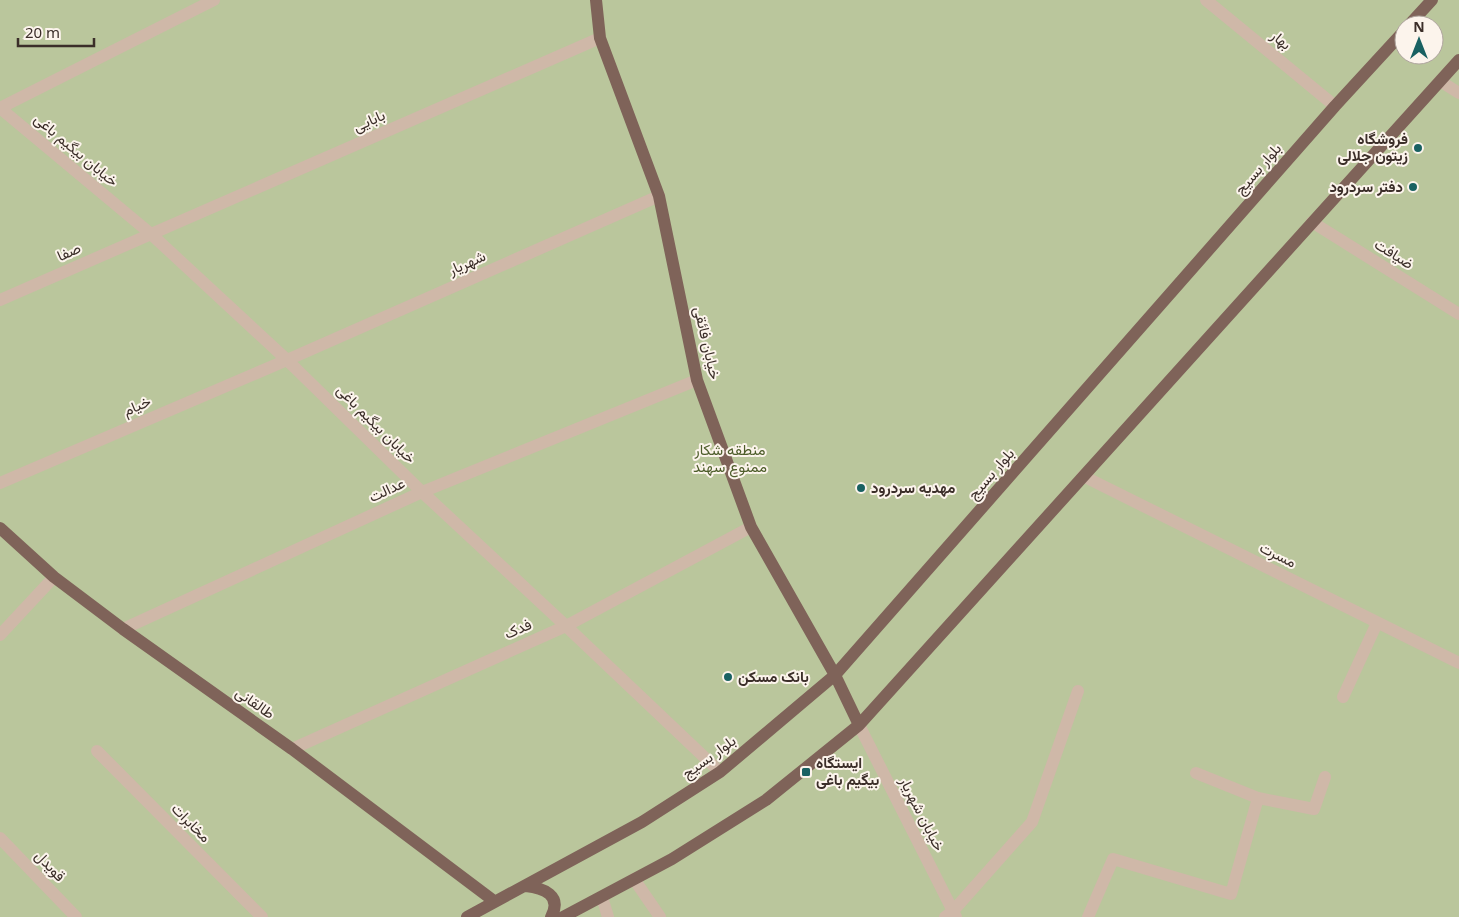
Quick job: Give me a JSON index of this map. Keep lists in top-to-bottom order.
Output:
{
  "streets": {
    "main road": ["بلوار بسیج", "خیابان فائقی", "طالقانی"],
    "street": [
      "بهار",
      "بابایی",
      "خیابان بیگیم باغی",
      "صفا",
      "ضیافت",
      "شهریار",
      "خیام",
      "عدالت",
      "مسرت",
      "فدک",
      "خیابان شهریار",
      "مخابرات",
      "قویدل"
    ]
  },
  "crossings": [
    ["بهار", "بلوار بسیج"],
    ["بابایی", "خیابان بیگیم باغی"],
    ["بابایی", "صفا"],
    ["بابایی", "خیابان فائقی"],
    ["خیابان بیگیم باغی", "بلوار بسیج"],
    ["خیابان بیگیم باغی", "صفا"],
    ["خیابان بیگیم باغی", "شهریار"],
    ["خیابان بیگیم باغی", "خیام"],
    ["خیابان بیگیم باغی", "عدالت"],
    ["خیابان بیگیم باغی", "فدک"],
    ["بلوار بسیج", "خیابان فائقی"],
    ["بلوار بسیج", "طالقانی"],
    ["شهریار", "خیابان فائقی"],
    ["شهریار", "خیام"],
    ["خیابان فائقی", "عدالت"],
    ["خیابان فائقی", "فدک"],
    ["خیابان فائقی", "خیابان شهریار"],
    ["عدالت", "طالقانی"],
    ["فدک", "طالقانی"]
  ],
  "parks": ["منطقه شکار ممنوع سهند"],
  "places": {
    "other": [
      "فروشگاه زیتون جلالی",
      "دفتر سردرود",
      "مهدیه سردرود",
      "بانک مسکن"
    ],
    "transit": ["ایستگاه بیگیم باغی"]
  },
  "scale_bar": "20 m",
  "north": "top"
}
